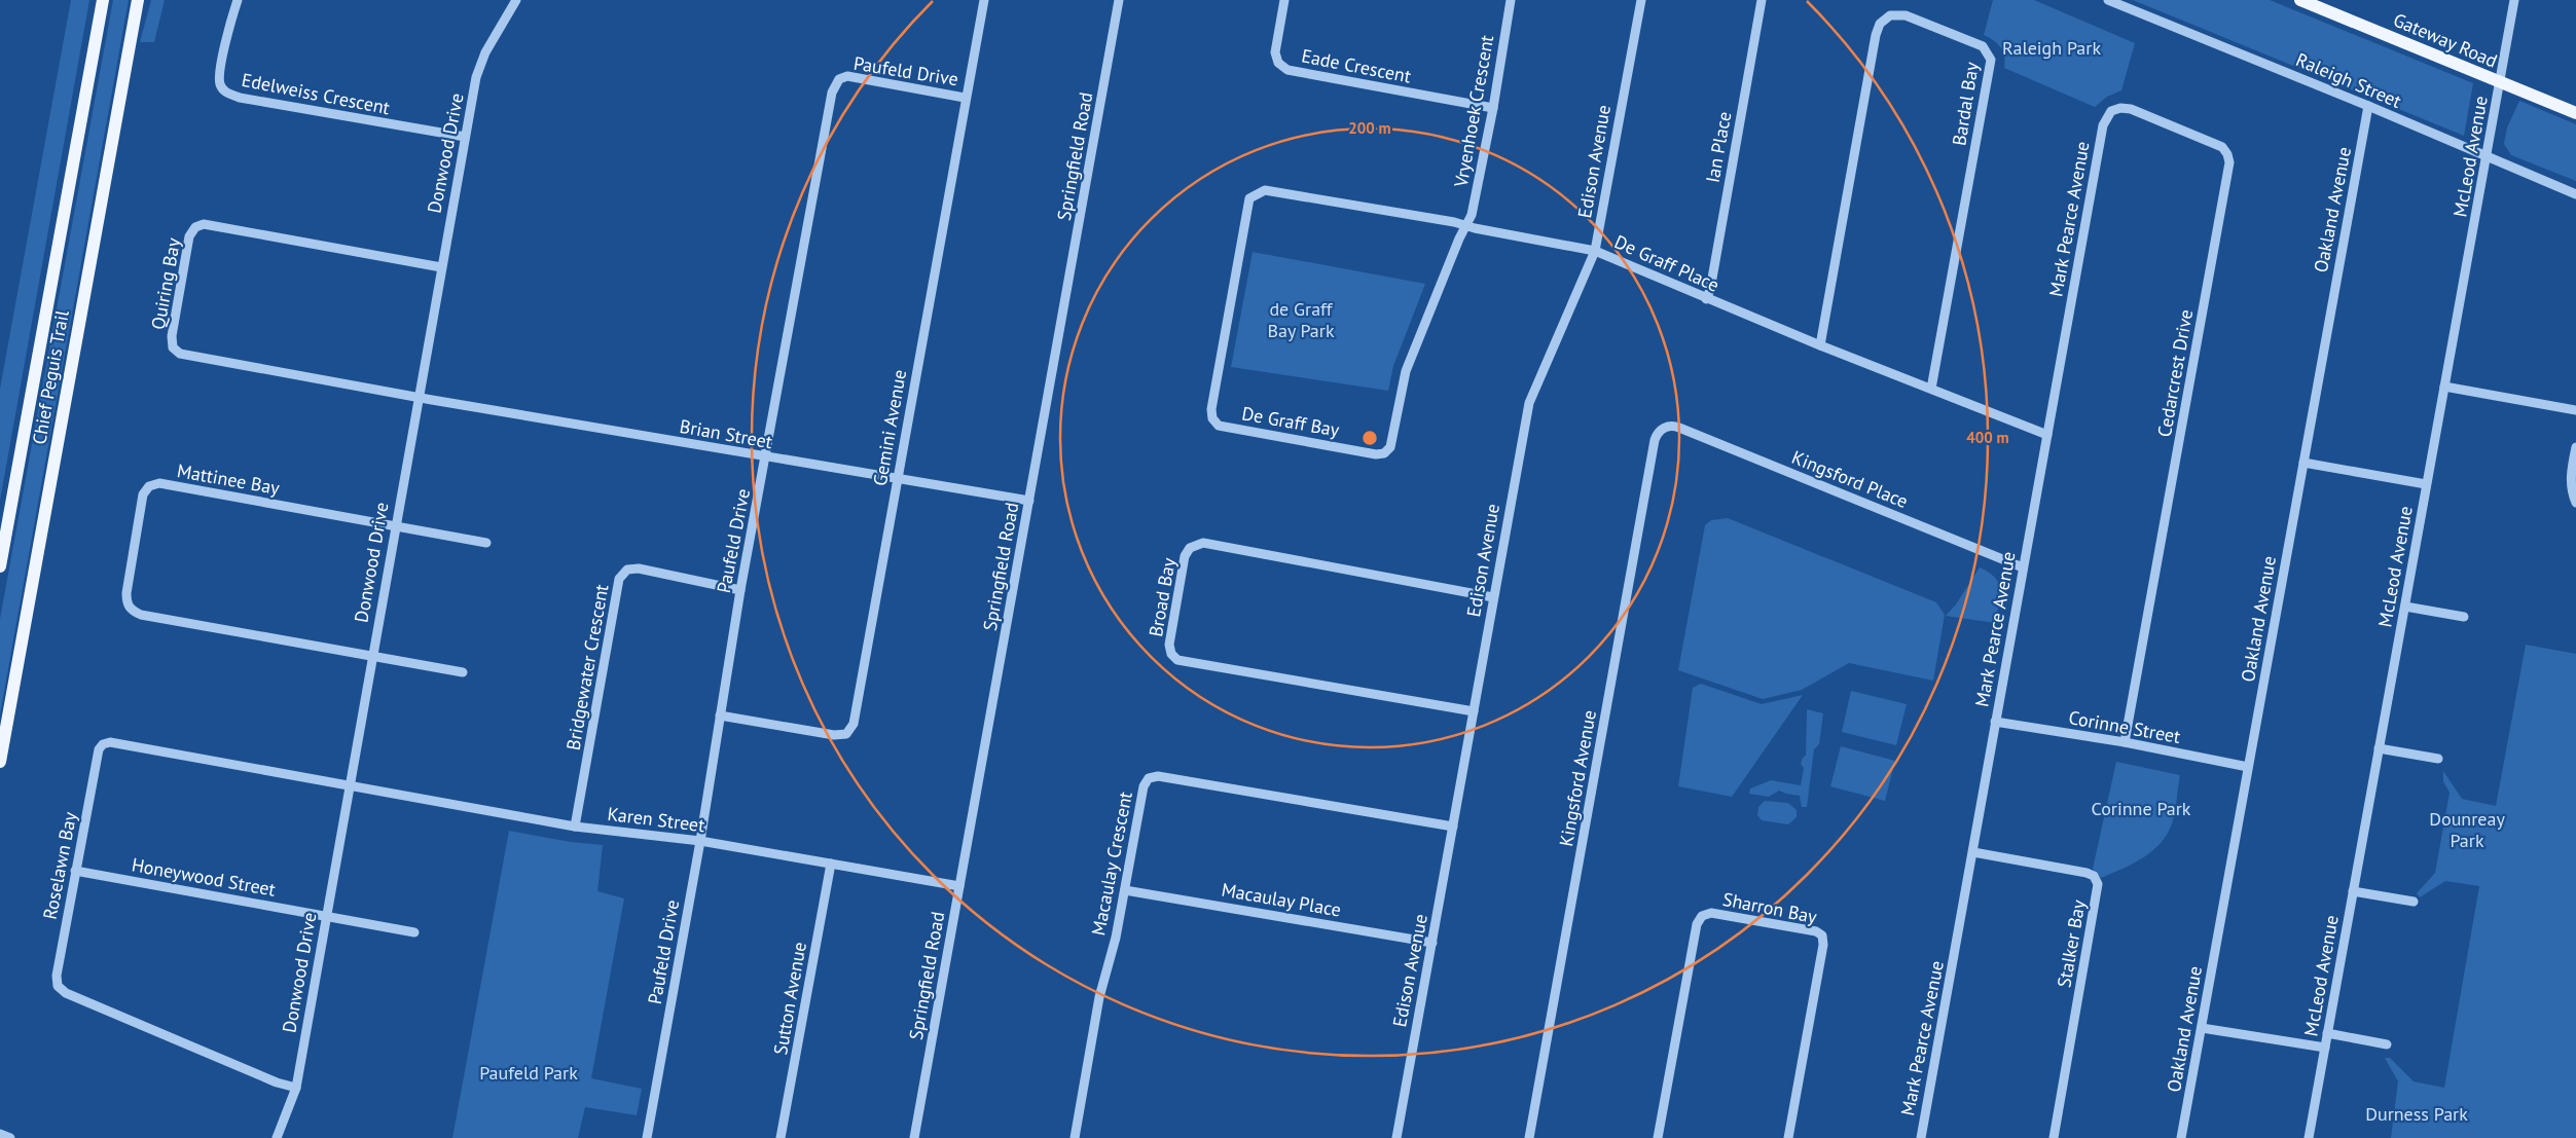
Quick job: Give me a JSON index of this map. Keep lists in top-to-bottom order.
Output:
{
  "streets": {
    "main road": ["Gateway Road", "Chief Peguis Trail"],
    "street": [
      "Eade Crescent",
      "Paufeld Drive",
      "Raleigh Street",
      "Edelweiss Crescent",
      "Bardal Bay",
      "Vryenhoek Crescent",
      "Ian Place",
      "Donwood Drive",
      "Springfield Road",
      "McLeod Avenue",
      "Edison Avenue",
      "Oakland Avenue",
      "Mark Pearce Avenue",
      "De Graff Place",
      "Quiring Bay",
      "Cedarcrest Drive",
      "De Graff Bay",
      "Gemini Avenue",
      "Brian Street",
      "Mattinee Bay",
      "Kingsford Place",
      "Broad Bay",
      "Bridgewater Crescent",
      "Corinne Street",
      "Kingsford Avenue",
      "Karen Street",
      "Macaulay Crescent",
      "Roselawn Bay",
      "Honeywood Street",
      "Macaulay Place",
      "Sharron Bay",
      "Stalker Bay",
      "Sutton Avenue"
    ]
  },
  "crossings": [
    ["Gateway Road", "McLeod Avenue"],
    ["Eade Crescent", "Vryenhoek Crescent"],
    ["Paufeld Drive", "Gemini Avenue"],
    ["Paufeld Drive", "Brian Street"],
    ["Paufeld Drive", "Bridgewater Crescent"],
    ["Paufeld Drive", "Karen Street"],
    ["Raleigh Street", "McLeod Avenue"],
    ["Raleigh Street", "Oakland Avenue"],
    ["Edelweiss Crescent", "Donwood Drive"],
    ["Bardal Bay", "De Graff Place"],
    ["Vryenhoek Crescent", "De Graff Place"],
    ["Vryenhoek Crescent", "De Graff Bay"],
    ["Ian Place", "De Graff Place"],
    ["Donwood Drive", "Quiring Bay"],
    ["Donwood Drive", "Brian Street"],
    ["Donwood Drive", "Mattinee Bay"],
    ["Donwood Drive", "Karen Street"],
    ["Donwood Drive", "Roselawn Bay"],
    ["Donwood Drive", "Honeywood Street"],
    ["Springfield Road", "Brian Street"],
    ["Springfield Road", "Karen Street"],
    ["Edison Avenue", "De Graff Place"],
    ["Edison Avenue", "Broad Bay"],
    ["Edison Avenue", "Macaulay Crescent"],
    ["Edison Avenue", "Macaulay Place"],
    ["Oakland Avenue", "Corinne Street"],
    ["Mark Pearce Avenue", "De Graff Place"],
    ["Mark Pearce Avenue", "Cedarcrest Drive"],
    ["Mark Pearce Avenue", "Kingsford Place"],
    ["Mark Pearce Avenue", "Corinne Street"],
    ["Mark Pearce Avenue", "Stalker Bay"],
    ["De Graff Place", "De Graff Bay"],
    ["Quiring Bay", "Brian Street"],
    ["Cedarcrest Drive", "Corinne Street"],
    ["Gemini Avenue", "Brian Street"],
    ["Kingsford Place", "Kingsford Avenue"],
    ["Bridgewater Crescent", "Karen Street"],
    ["Karen Street", "Roselawn Bay"],
    ["Karen Street", "Sutton Avenue"],
    ["Macaulay Crescent", "Macaulay Place"],
    ["Roselawn Bay", "Honeywood Street"]
  ],
  "parks": [
    "Raleigh Park",
    "de Graff Bay Park",
    "Corinne Park",
    "Dounreay Park",
    "Paufeld Park",
    "Durness Park"
  ],
  "rings": ["200 m", "400 m"]
}
